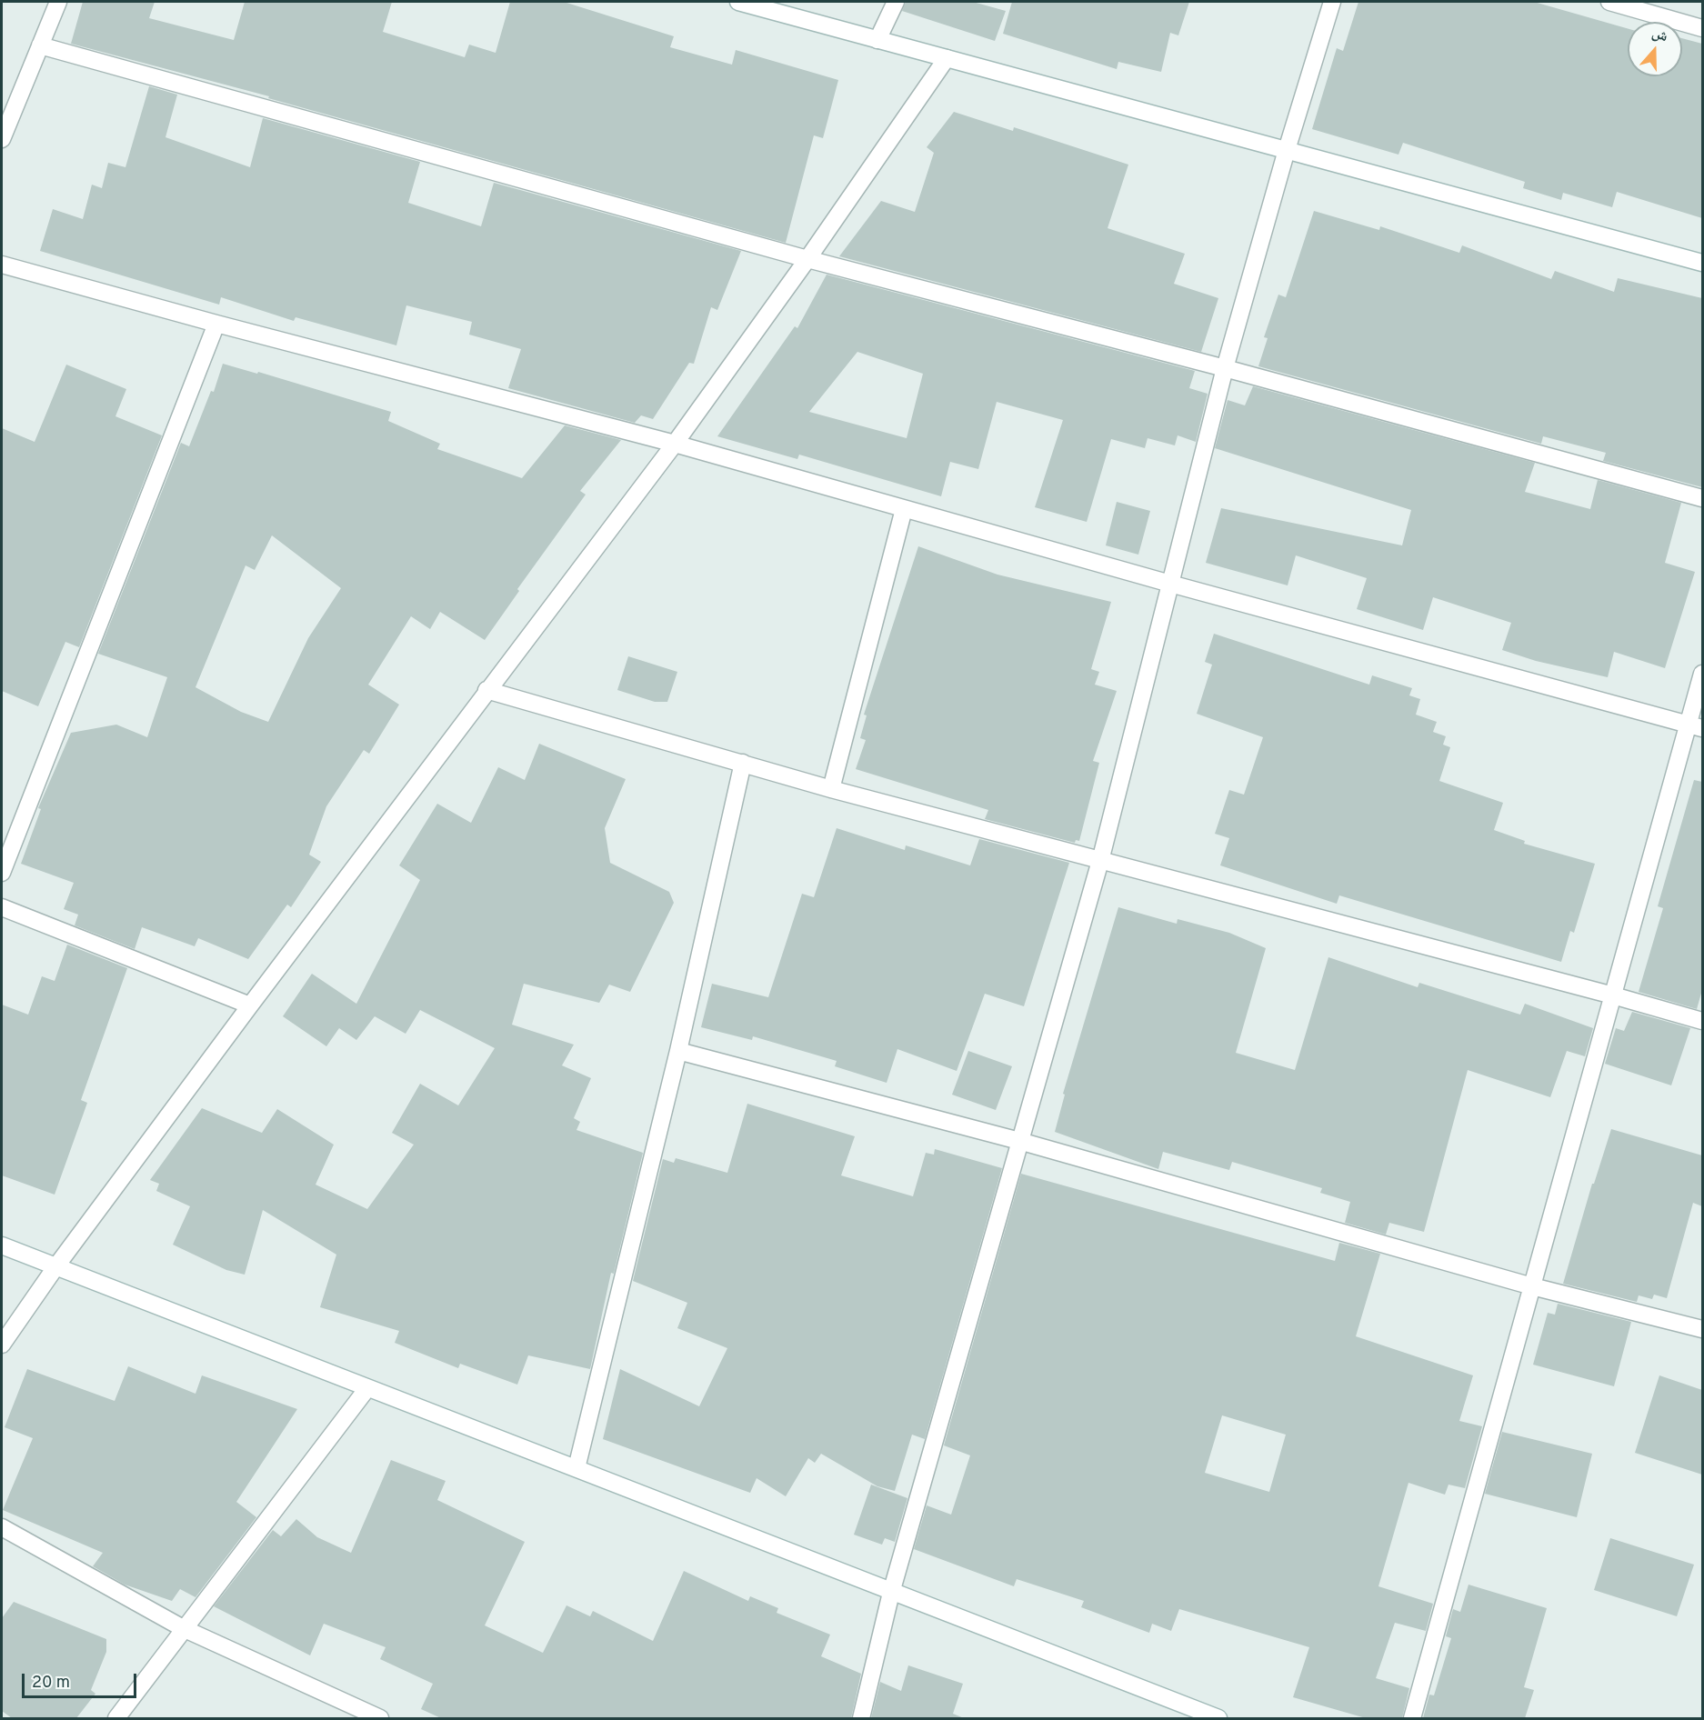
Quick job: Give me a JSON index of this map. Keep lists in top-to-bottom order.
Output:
{
  "scale_bar": "20 m",
  "north": "top"
}
